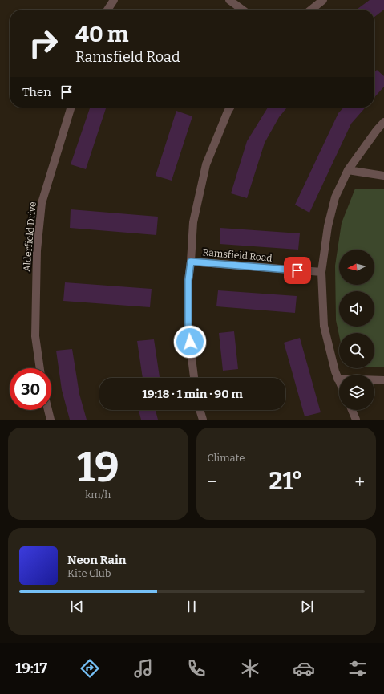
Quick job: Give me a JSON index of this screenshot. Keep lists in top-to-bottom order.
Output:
{
  "streets": {
    "street": ["Alderfield Drive", "Ramsfield Road"]
  },
  "north": "left",
  "page": {
    "turn": ["40 m", "Ramsfield Road"],
    "then": "Then",
    "limit": "30",
    "trip": "19:18 · 1 min · 90 m",
    "tile": [
      ["19", "km/h"],
      "Climate"
    ],
    "heat": ["−", "21°", "+"],
    "song": ["Neon Rain", "Kite Club"],
    "tabs": "19:17"
  }
}
